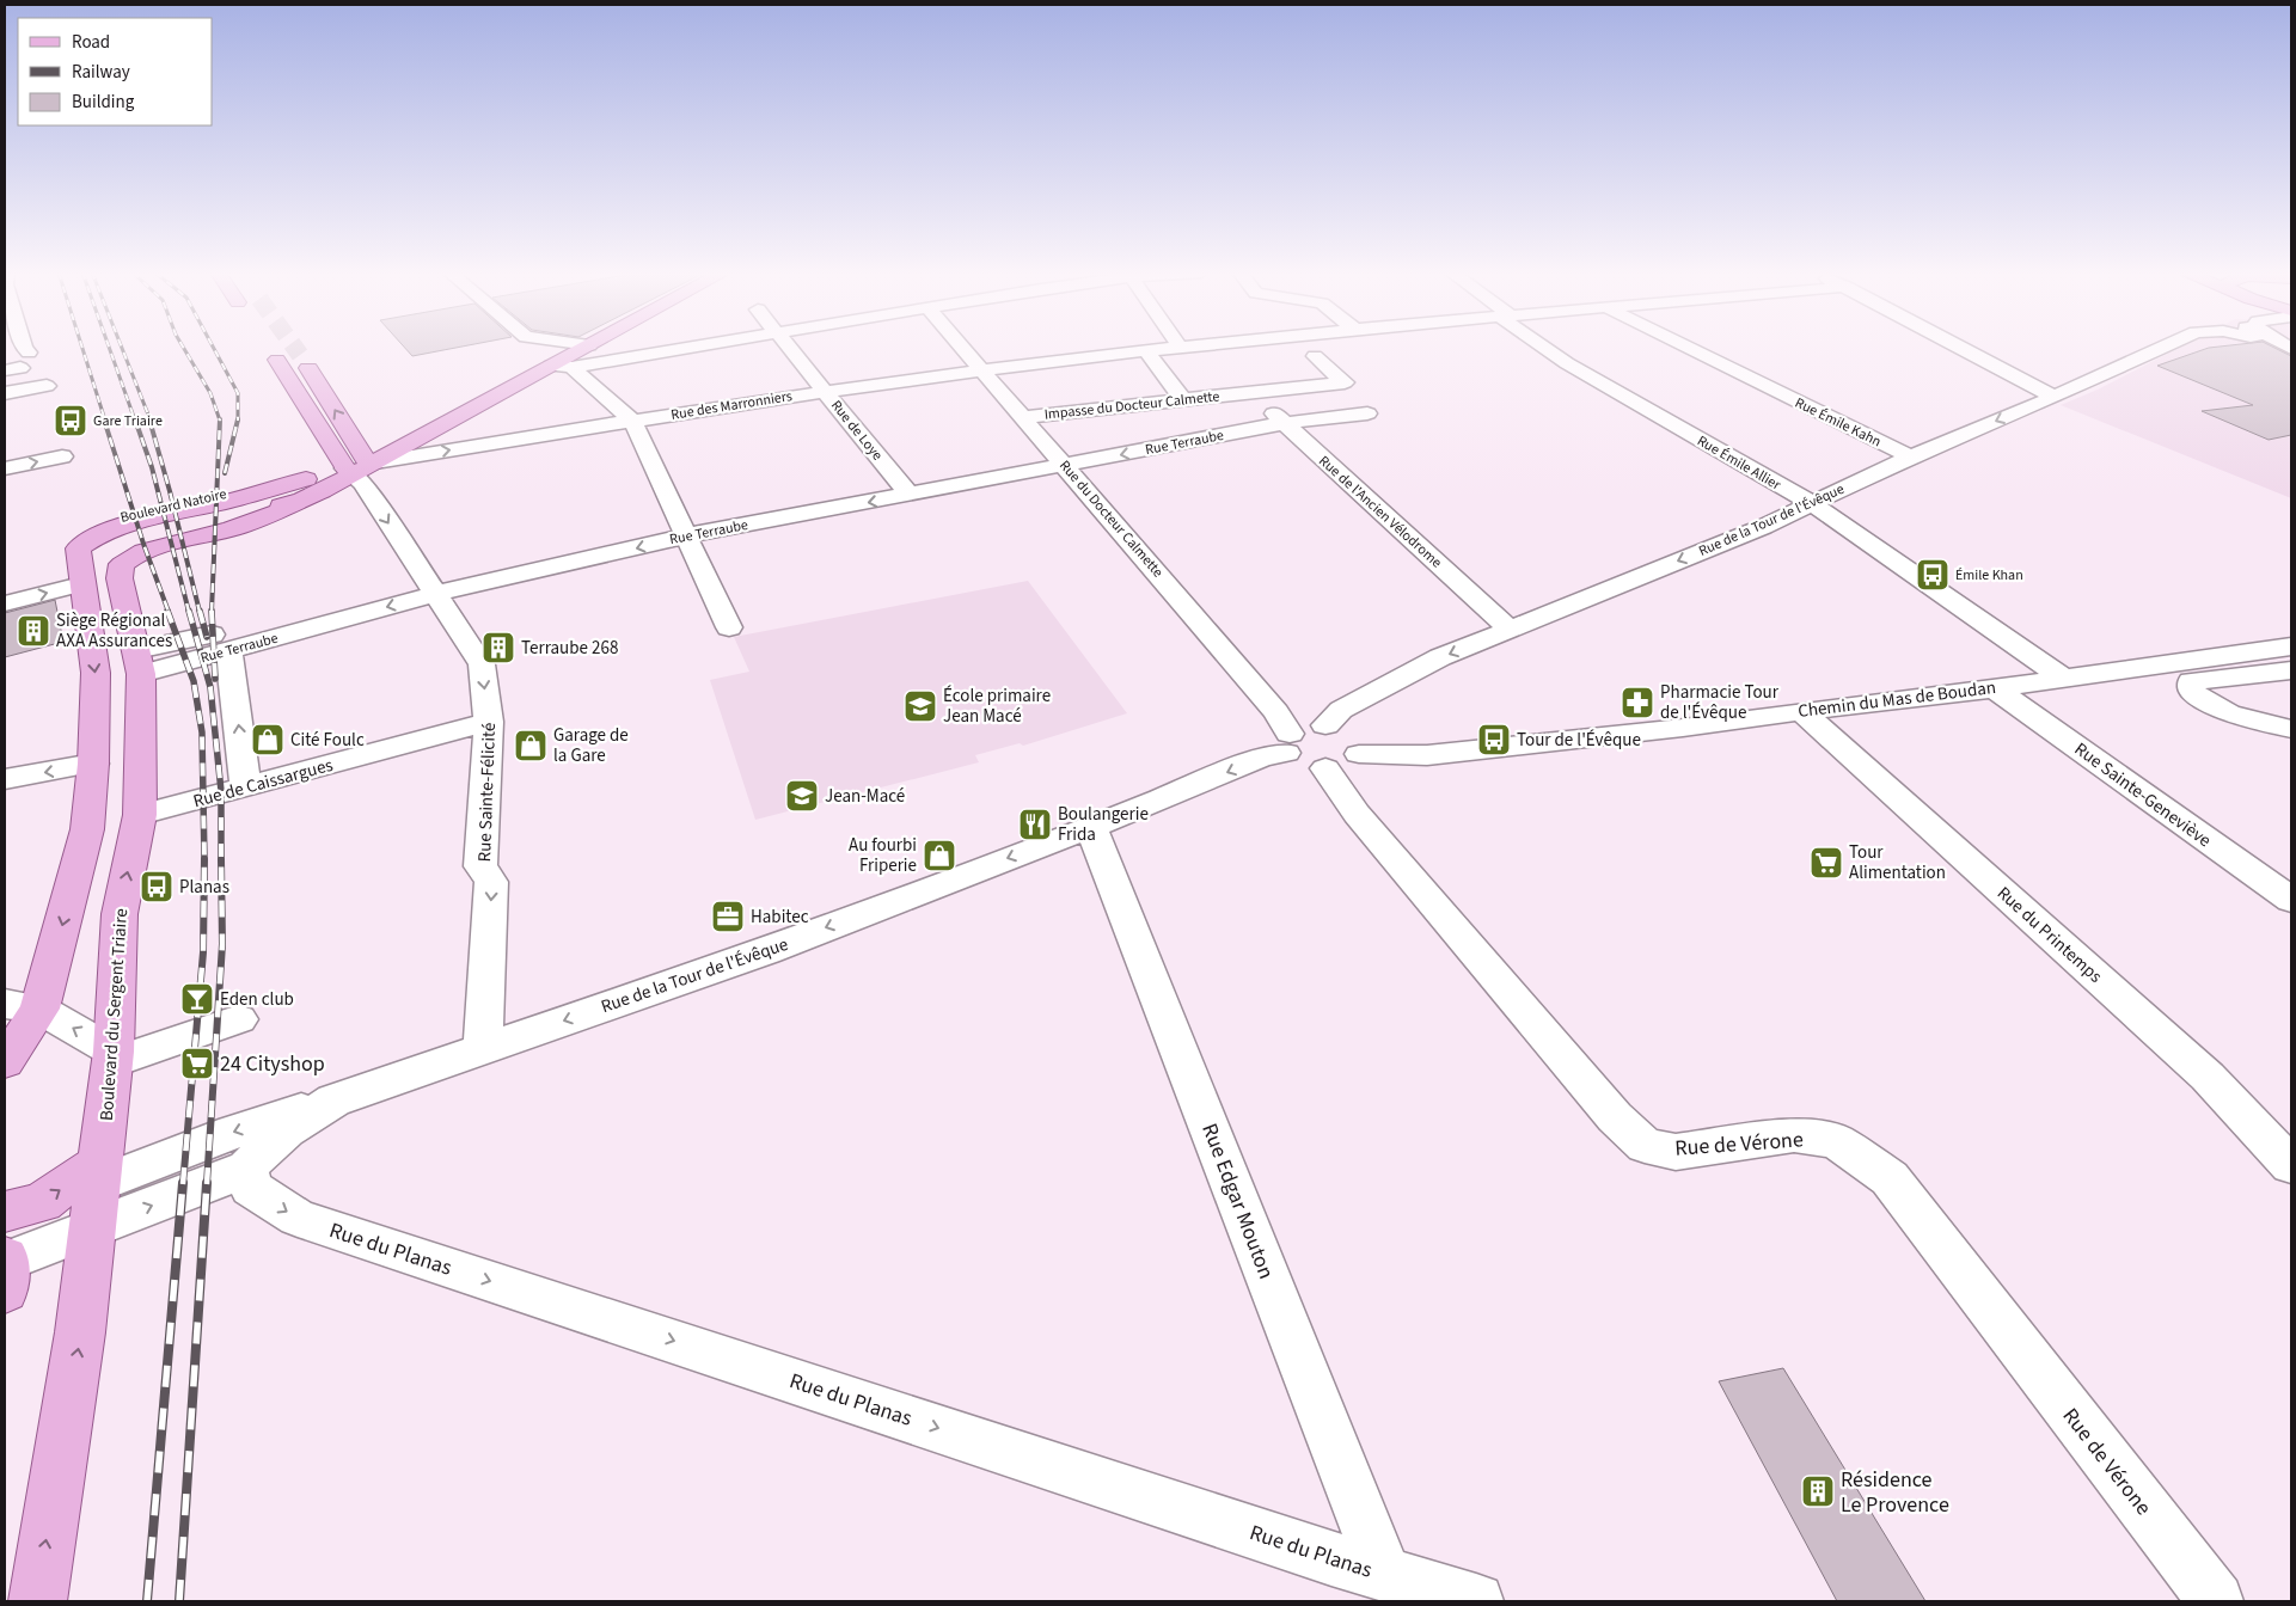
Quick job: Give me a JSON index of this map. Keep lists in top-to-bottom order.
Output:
{
  "streets": {
    "main road": ["Boulevard Natoire", "Boulevard du Sergent Triaire"],
    "street": [
      "Rue des Marronniers",
      "Impasse du Docteur Calmette",
      "Rue Émile Kahn",
      "Rue de Loye",
      "Rue Terraube",
      "Rue Émile Allier",
      "Rue de l'Ancien Vélodrome",
      "Rue du Docteur Calmette",
      "Rue de la Tour de l'Évêque",
      "Chemin du Mas de Boudan",
      "Rue de Caissargues",
      "Rue Sainte-Félicité",
      "Rue Sainte-Geneviève",
      "Rue du Printemps",
      "Rue de Vérone",
      "Rue Edgar Mouton",
      "Rue du Planas"
    ]
  },
  "crossings": [
    ["Rue des Marronniers", "Rue de Loye"],
    ["Rue des Marronniers", "Boulevard Natoire"],
    ["Rue des Marronniers", "Rue du Docteur Calmette"],
    ["Rue des Marronniers", "Rue Sainte-Félicité"],
    ["Impasse du Docteur Calmette", "Rue de l'Ancien Vélodrome"],
    ["Impasse du Docteur Calmette", "Rue du Docteur Calmette"],
    ["Rue Émile Kahn", "Rue de la Tour de l'Évêque"],
    ["Rue de Loye", "Rue Terraube"],
    ["Rue Terraube", "Rue de l'Ancien Vélodrome"],
    ["Rue Terraube", "Rue du Docteur Calmette"],
    ["Rue Terraube", "Rue Sainte-Félicité"],
    ["Rue Terraube", "Boulevard du Sergent Triaire"],
    ["Rue Émile Allier", "Rue de la Tour de l'Évêque"],
    ["Rue Émile Allier", "Chemin du Mas de Boudan"],
    ["Boulevard Natoire", "Rue Sainte-Félicité"],
    ["Boulevard Natoire", "Boulevard du Sergent Triaire"],
    ["Rue de l'Ancien Vélodrome", "Rue de la Tour de l'Évêque"],
    ["Rue du Docteur Calmette", "Rue de la Tour de l'Évêque"],
    ["Rue du Docteur Calmette", "Chemin du Mas de Boudan"],
    ["Rue de la Tour de l'Évêque", "Chemin du Mas de Boudan"],
    ["Rue de la Tour de l'Évêque", "Rue Sainte-Félicité"],
    ["Rue de la Tour de l'Évêque", "Boulevard du Sergent Triaire"],
    ["Rue de la Tour de l'Évêque", "Rue de Vérone"],
    ["Rue de la Tour de l'Évêque", "Rue Edgar Mouton"],
    ["Rue de la Tour de l'Évêque", "Rue du Planas"],
    ["Chemin du Mas de Boudan", "Rue Sainte-Geneviève"],
    ["Chemin du Mas de Boudan", "Rue du Printemps"],
    ["Chemin du Mas de Boudan", "Rue de Vérone"],
    ["Rue de Caissargues", "Rue Sainte-Félicité"],
    ["Rue de Caissargues", "Boulevard du Sergent Triaire"],
    ["Rue Edgar Mouton", "Rue du Planas"]
  ],
  "one_way": ["Rue Terraube", "Rue de la Tour de l'Évêque", "Rue du Planas"],
  "places": {
    "bus stop": [
      "Gare Triaire",
      "Émile Khan",
      "Tour de l'Évêque",
      "Planas"
    ],
    "building": ["Siège Régional AXA Assurances", "Terraube 268", "Résidence Le Provence"],
    "pharmacy": ["Pharmacie Tour de l'Évêque"],
    "school or university": ["École primaire Jean Macé", "Jean-Macé"],
    "shop": ["Cité Foulc", "Garage de la Gare", "Au fourbi Friperie"],
    "restaurant": ["Boulangerie Frida"],
    "supermarket": ["Tour Alimentation", "24 Cityshop"],
    "office": ["Habitec"],
    "bar": ["Eden club"]
  },
  "legend": ["Road", "Railway", "Building"]
}
